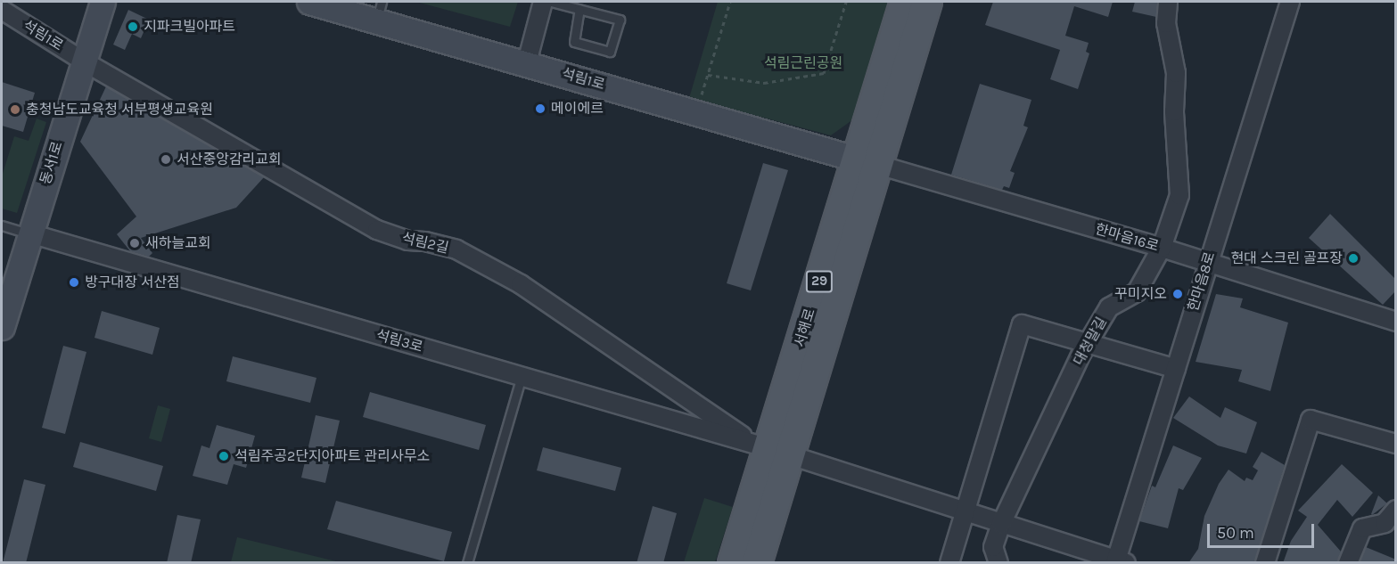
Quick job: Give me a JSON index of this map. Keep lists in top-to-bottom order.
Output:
{
  "streets": {
    "main road": ["29", "서해로"],
    "street": [
      "석림1로",
      "동서1로",
      "한마음16로",
      "석림2길",
      "한마음8로",
      "석림3로",
      "대청말길"
    ]
  },
  "crossings": [
    ["석림1로", "동서1로"],
    ["석림1로", "한마음16로"],
    ["석림1로", "석림2길"],
    ["석림1로", "서해로"],
    ["동서1로", "석림2길"],
    ["동서1로", "석림3로"],
    ["한마음16로", "한마음8로"],
    ["한마음16로", "서해로"],
    ["한마음16로", "대청말길"],
    ["석림2길", "서해로"],
    ["석림2길", "석림3로"],
    ["한마음8로", "석림3로"],
    ["서해로", "석림3로"],
    ["석림3로", "대청말길"]
  ],
  "parks": ["석림근린공원"],
  "places": [
    "지파크빌아파트",
    "메이에르",
    "충청남도교육청 서부평생교육원",
    "서산중앙감리교회",
    "새하늘교회",
    "현대 스크린 골프장",
    "방구대장 서산점",
    "꾸미지오",
    "석림주공2단지아파트 관리사무소"
  ],
  "scale_bar": "50 m"
}
